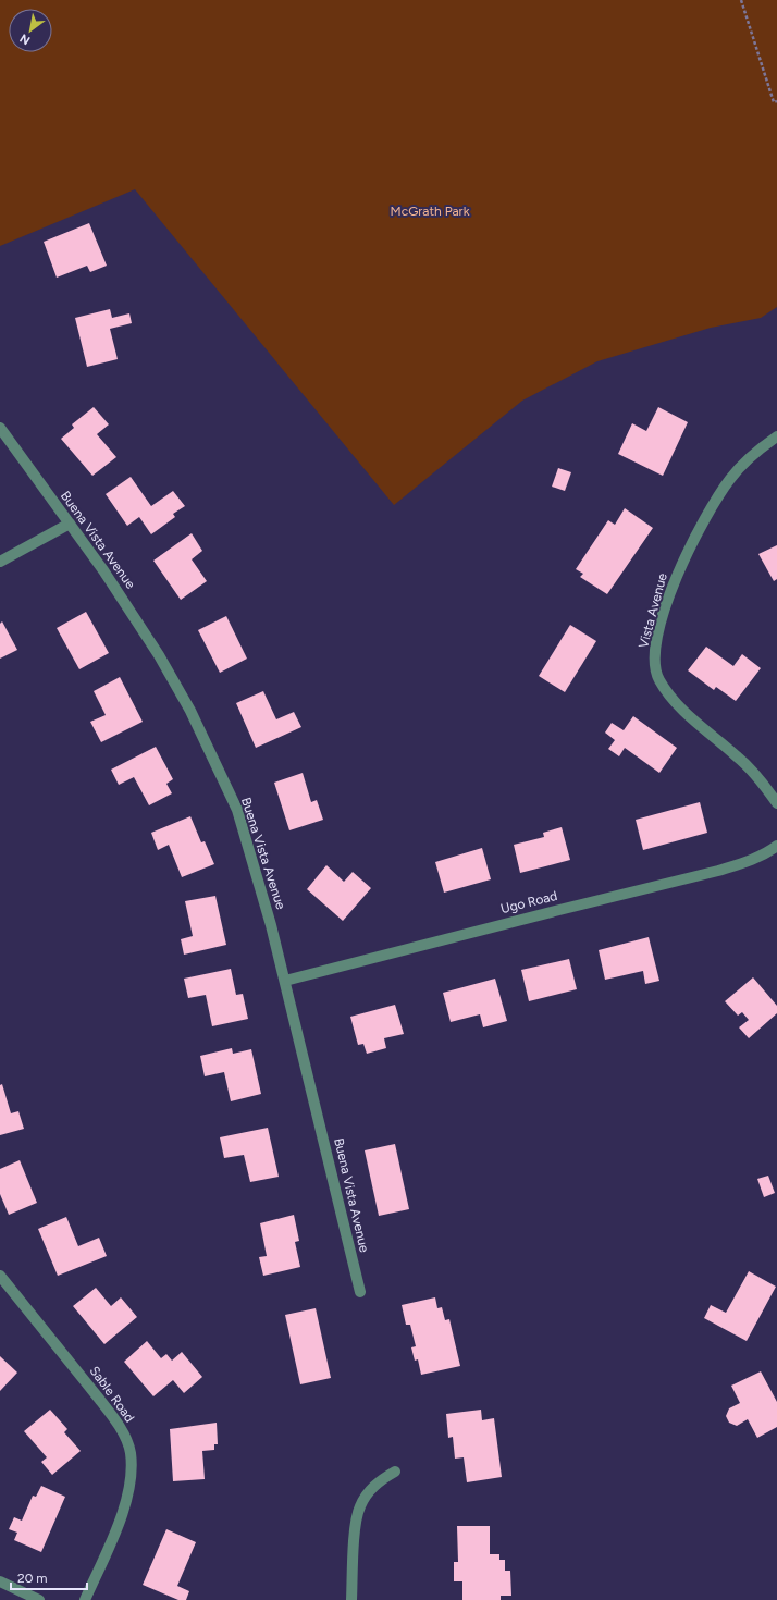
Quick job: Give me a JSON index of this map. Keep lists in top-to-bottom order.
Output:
{
  "streets": {
    "street": [
      "Buena Vista Avenue",
      "Vista Avenue",
      "Ugo Road",
      "Sable Road"
    ]
  },
  "crossings": [
    ["Buena Vista Avenue", "Ugo Road"]
  ],
  "parks": ["McGrath Park"],
  "scale_bar": "20 m",
  "north": "bottom left"
}
